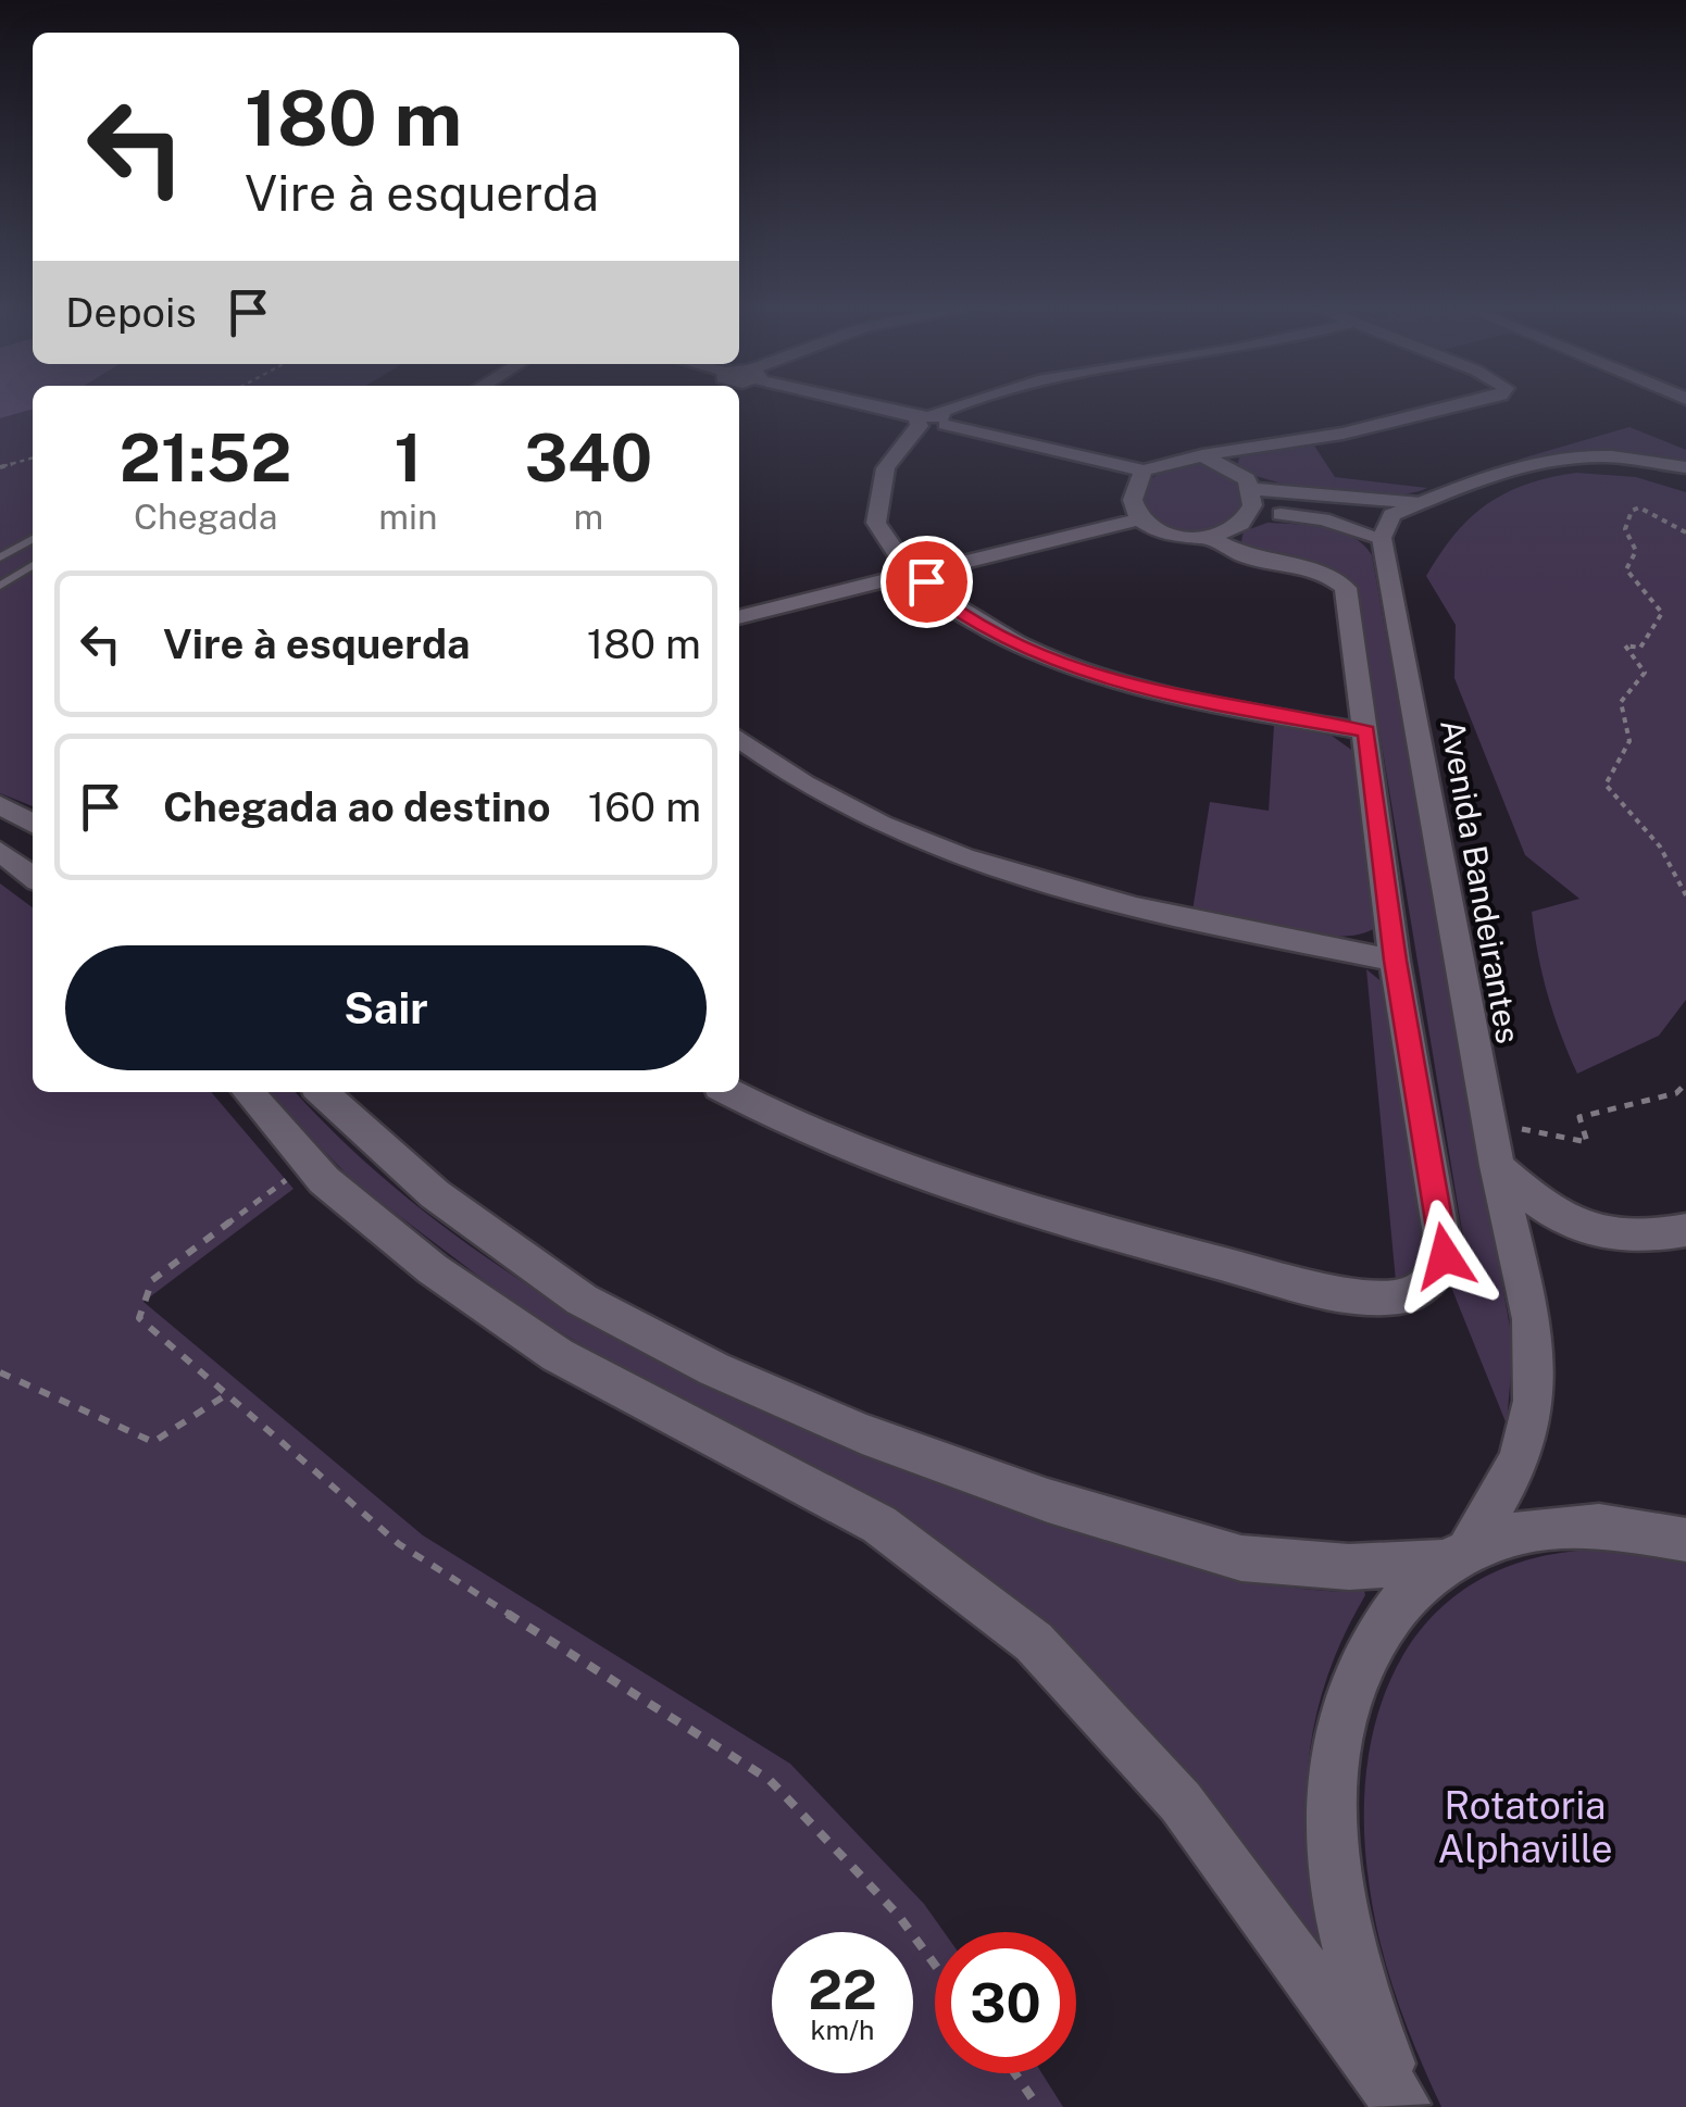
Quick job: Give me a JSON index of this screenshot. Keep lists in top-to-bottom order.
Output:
{
  "streets": {
    "street": ["Avenida Bandeirantes"]
  },
  "parks": ["Rotatoria Alphaville"],
  "page": {
    "turn": ["180 m", "Vire à esquerda"],
    "then": "Depois",
    "eta": [
      "21:52",
      "Chegada",
      "1",
      "min",
      "340",
      "m"
    ],
    "list": [
      {
        "name": "Vire à esquerda",
        "value": "180 m"
      },
      {
        "name": "Chegada ao destino",
        "value": "160 m"
      }
    ],
    "buttons": "Sair",
    "speed": "22 km/h",
    "limit": "30"
  }
}
